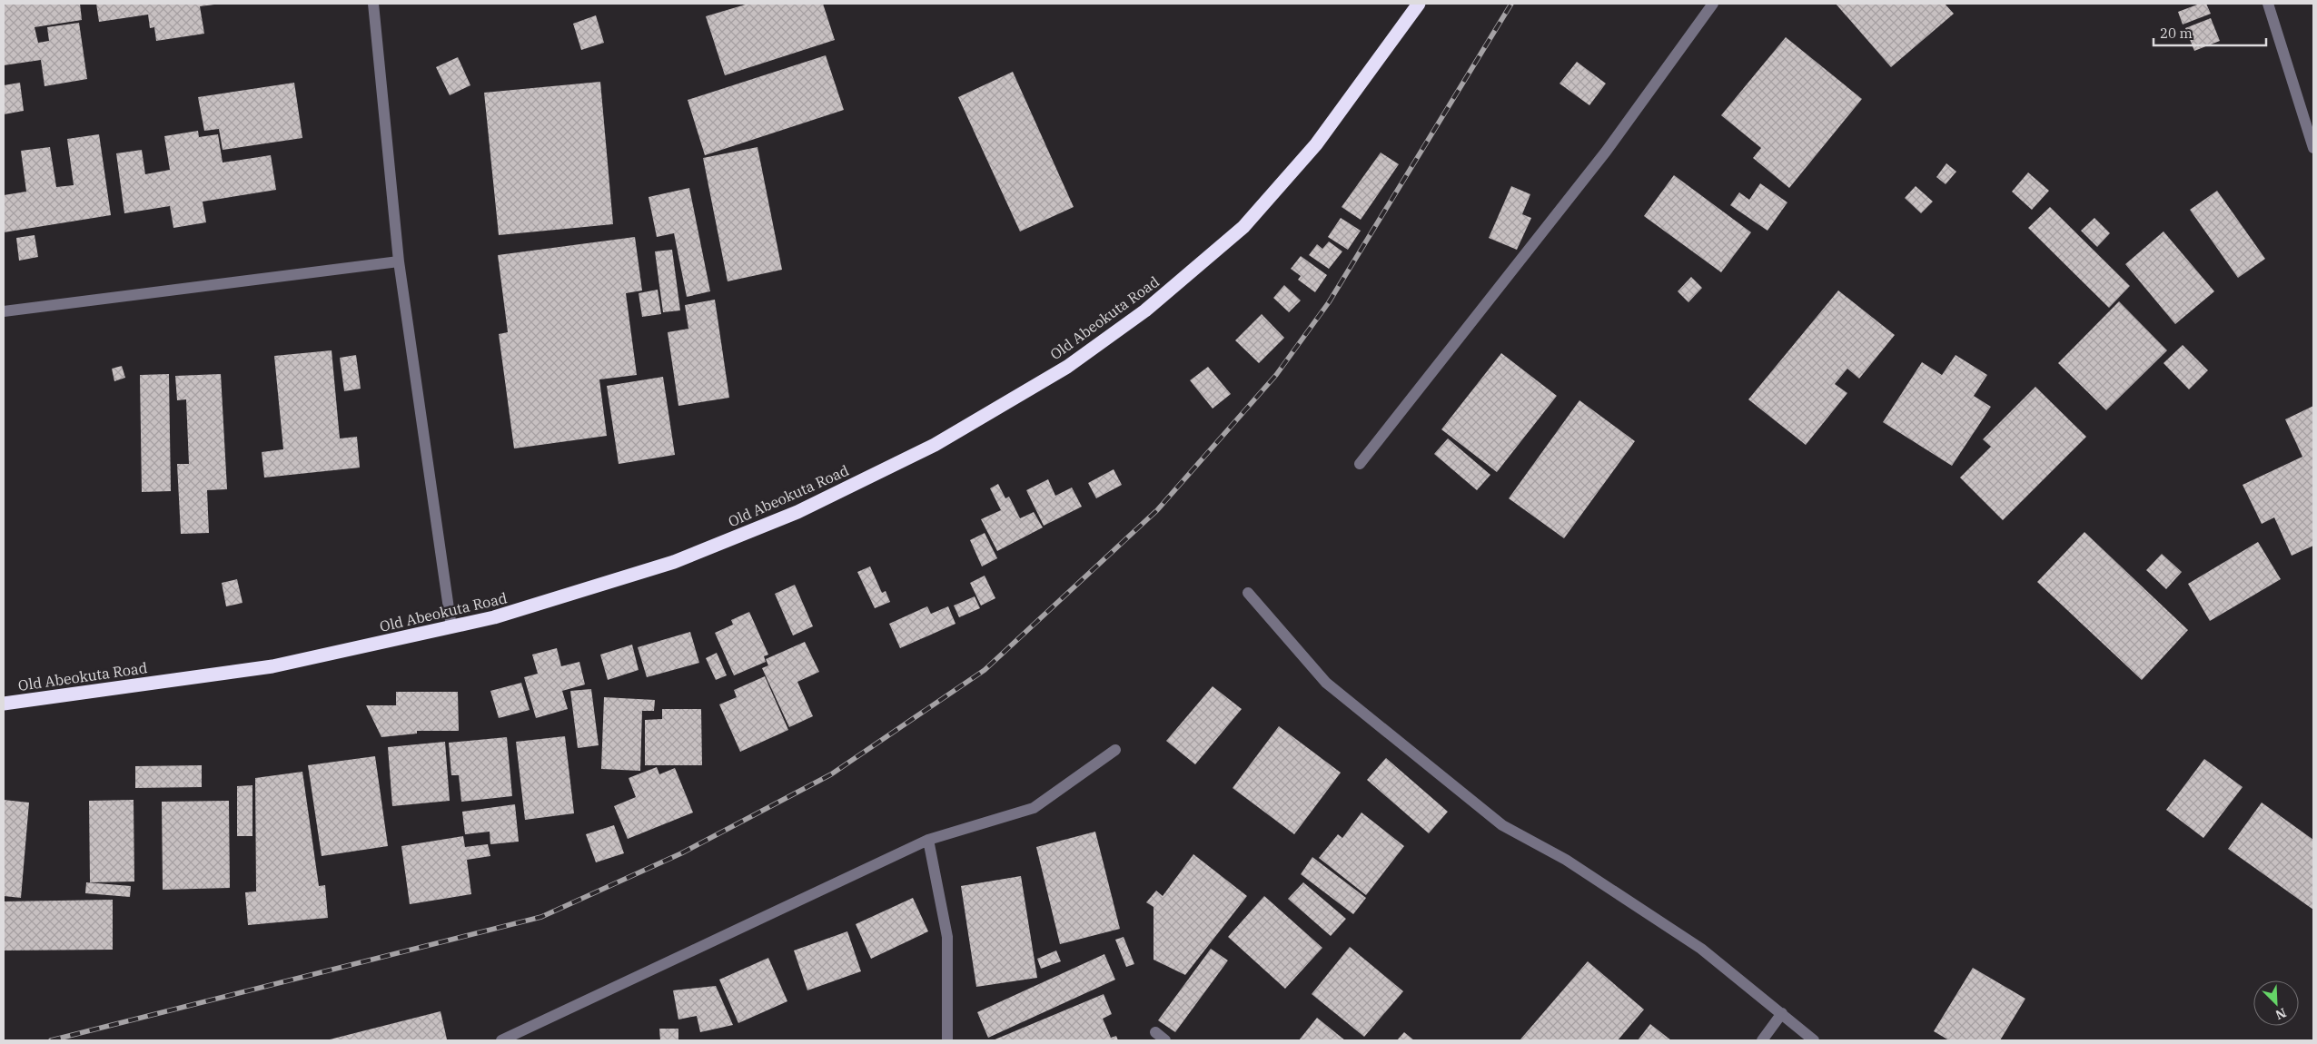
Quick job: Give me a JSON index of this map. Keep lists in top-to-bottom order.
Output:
{
  "streets": {
    "highway": ["Old Abeokuta Road"]
  },
  "scale_bar": "20 m",
  "north": "bottom right"
}
